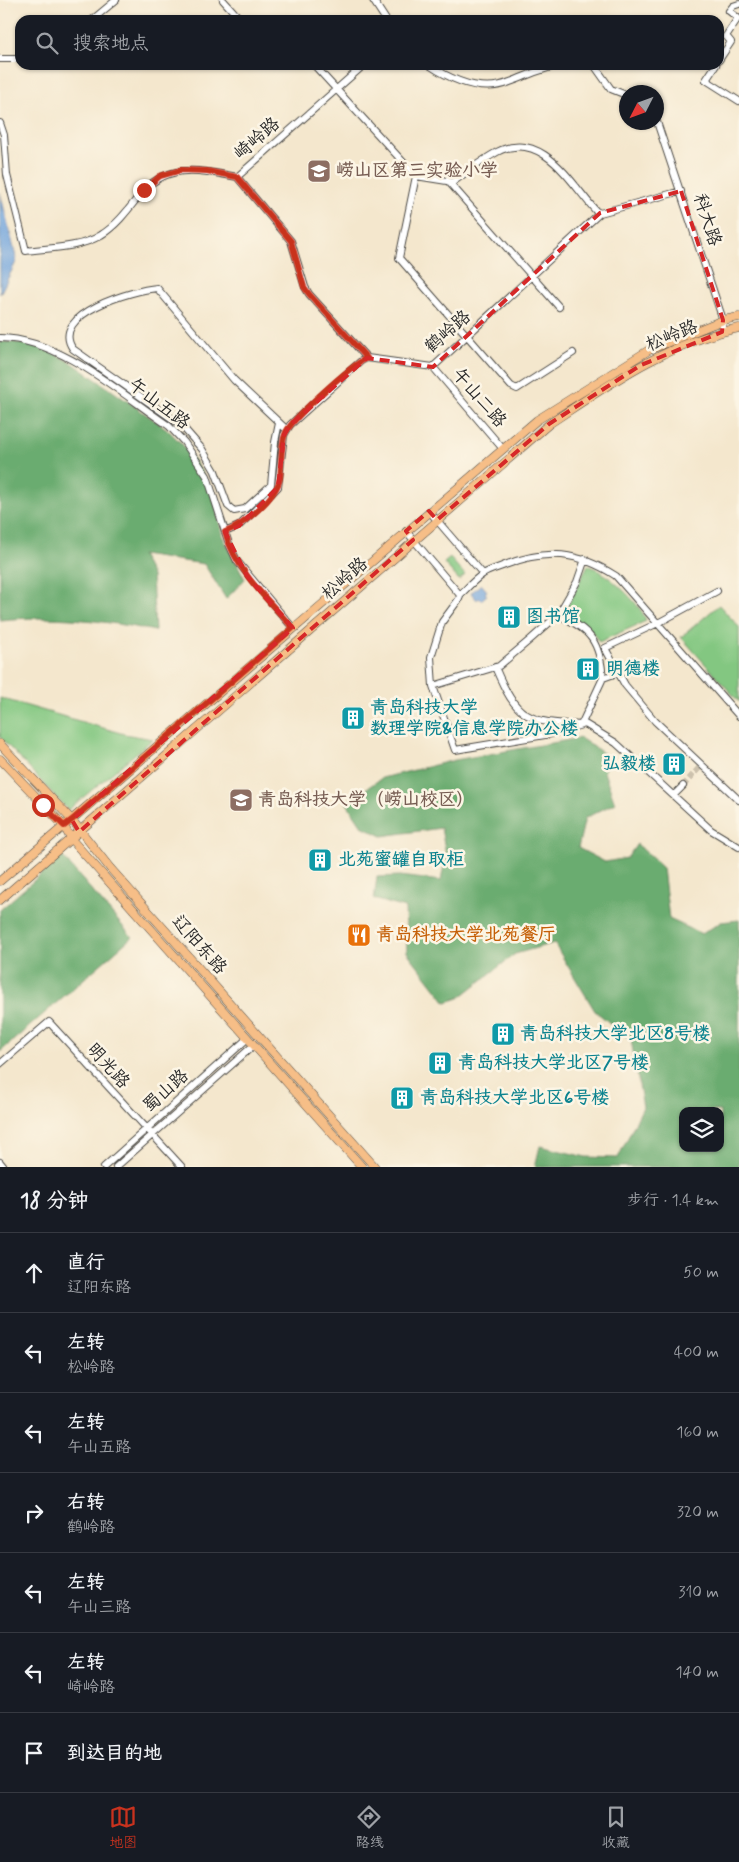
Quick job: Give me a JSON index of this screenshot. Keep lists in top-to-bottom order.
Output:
{
  "streets": {
    "main road": ["松岭路", "辽阳东路"],
    "street": [
      "崎岭路",
      "科大路",
      "鹤岭路",
      "午山二路",
      "午山五路",
      "明光路",
      "蜀山路"
    ]
  },
  "crossings": [
    ["科大路", "鹤岭路"],
    ["科大路", "松岭路"],
    ["鹤岭路", "午山二路"],
    ["松岭路", "午山二路"],
    ["松岭路", "午山五路"],
    ["松岭路", "辽阳东路"],
    ["辽阳东路", "蜀山路"],
    ["明光路", "蜀山路"]
  ],
  "places": {
    "school or university": ["崂山区第三实验小学", "青岛科技大学（崂山校区）"],
    "building": [
      "图书馆",
      "明德楼",
      "青岛科技大学 数理学院&信息学院办公楼",
      "弘毅楼",
      "北苑蜜罐自取柜",
      "青岛科技大学北区8号楼",
      "青岛科技大学北区7号楼",
      "青岛科技大学北区6号楼"
    ],
    "restaurant": ["青岛科技大学北苑餐厅"]
  },
  "north": "bottom left",
  "page": {
    "search": "搜索地点",
    "heading": ["18 分钟", "步行 · 1.4 km"],
    "list": [
      ["直行", "辽阳东路", "50 m"],
      ["左转", "松岭路", "400 m"],
      ["左转", "午山五路", "160 m"],
      ["右转", "鹤岭路", "320 m"],
      ["左转", "午山三路", "310 m"],
      ["左转", "崎岭路", "140 m"],
      "到达目的地"
    ],
    "nav": ["地图", "路线", "收藏"]
  }
}
